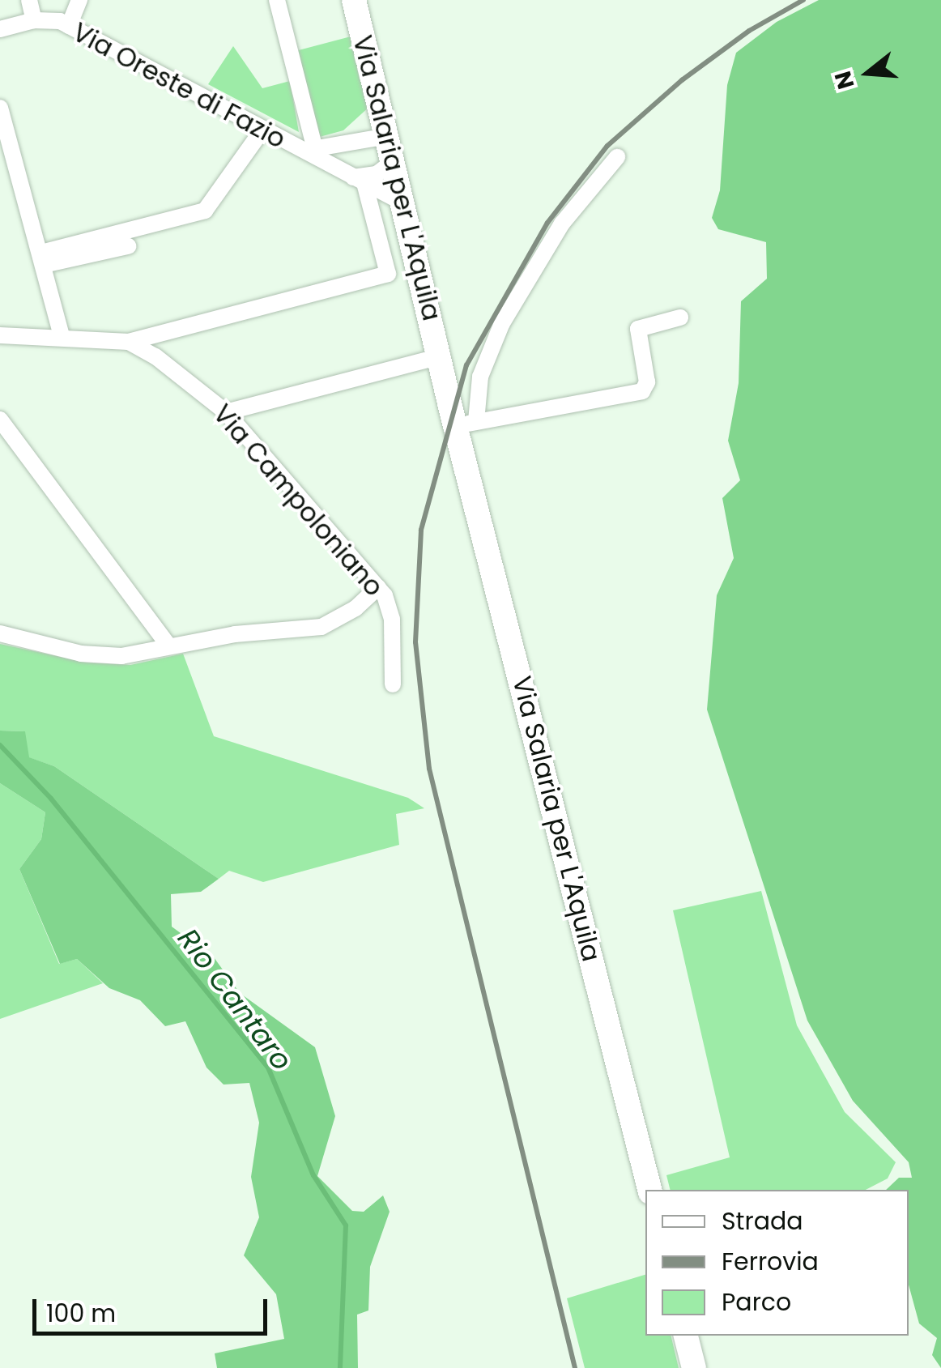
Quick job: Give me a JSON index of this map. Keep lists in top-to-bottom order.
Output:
{
  "streets": {
    "main road": ["Via Salaria per L'Aquila"],
    "street": ["Via Oreste di Fazio", "Via Campoloniano"]
  },
  "crossings": [
    ["Via Oreste di Fazio", "Via Salaria per L'Aquila"]
  ],
  "water": ["Rio Cantaro"],
  "legend": ["Strada", "Ferrovia", "Parco"],
  "scale_bar": "100 m",
  "north": "left"
}
